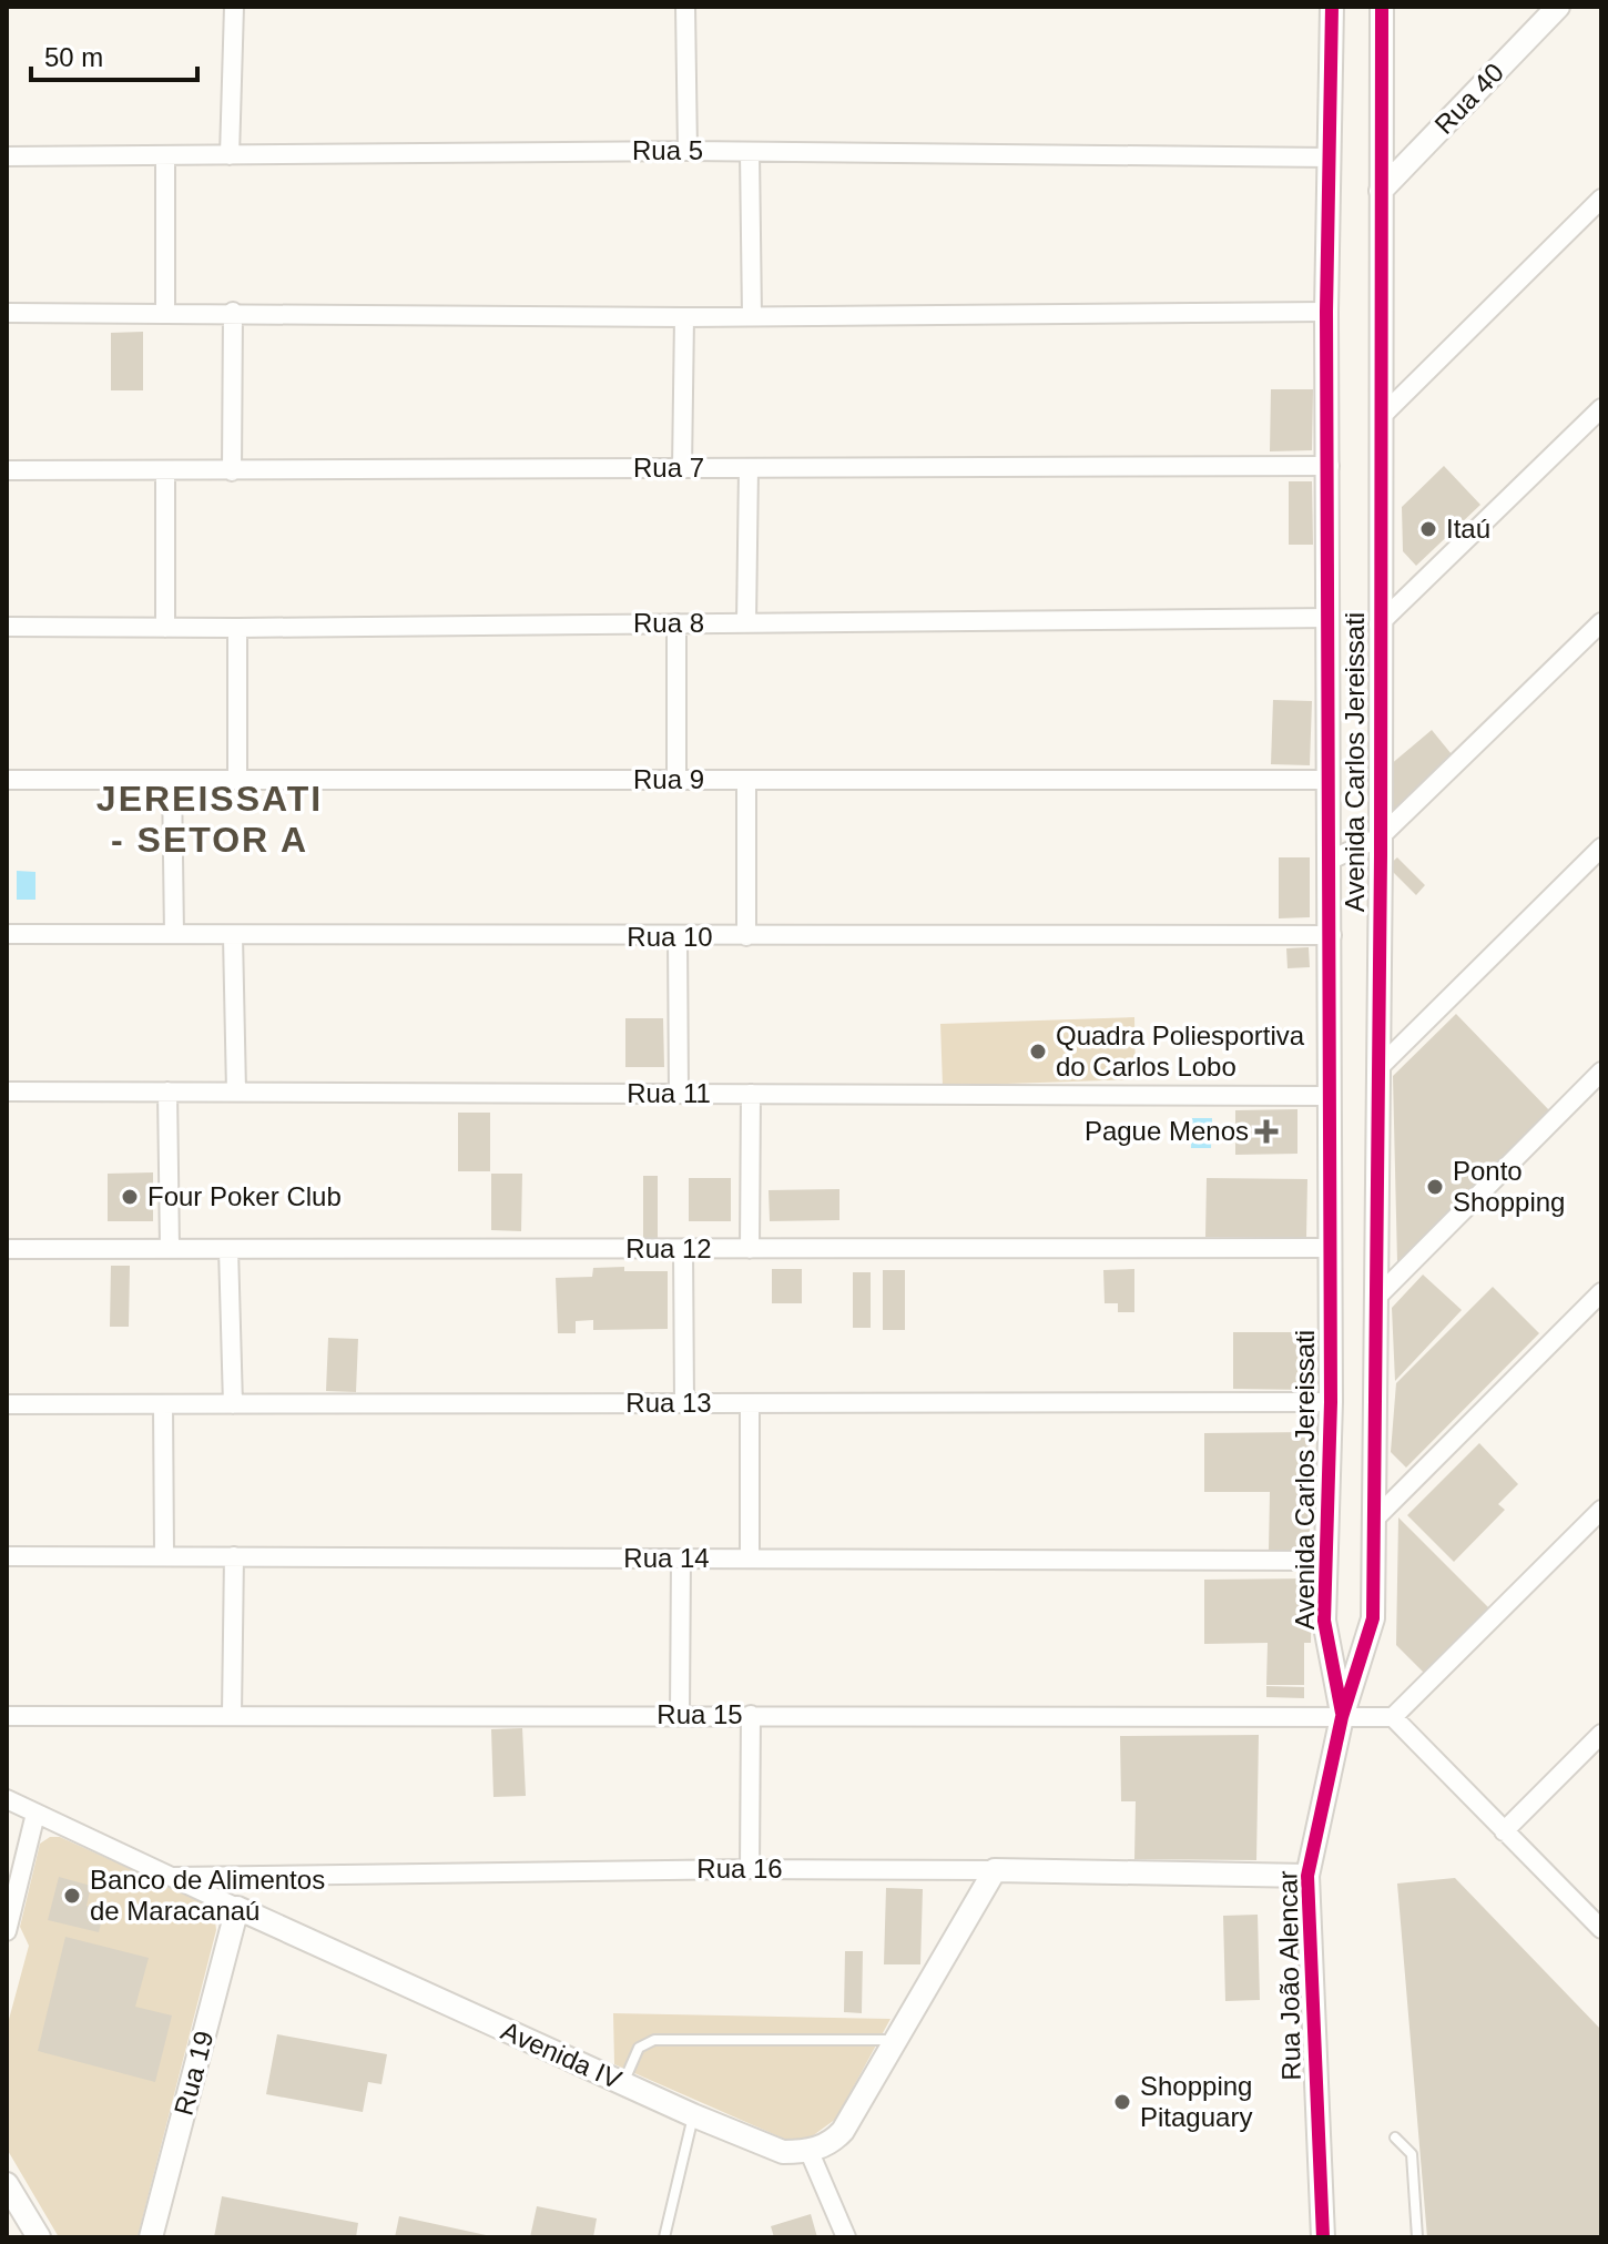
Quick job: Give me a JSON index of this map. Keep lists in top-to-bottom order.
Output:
{
  "streets": {
    "street": [
      "Rua 40",
      "Rua 5",
      "Rua 7",
      "Rua 8",
      "Avenida Carlos Jereissati",
      "Rua 9",
      "Rua 10",
      "Rua 11",
      "Rua 12",
      "Rua 13",
      "Rua 14",
      "Rua 15",
      "Rua 16",
      "Rua João Alencar",
      "Avenida IV",
      "Rua 19"
    ]
  },
  "crossings": [
    ["Rua 40", "Avenida Carlos Jereissati"],
    ["Rua 5", "Avenida Carlos Jereissati"],
    ["Rua 7", "Avenida Carlos Jereissati"],
    ["Rua 8", "Avenida Carlos Jereissati"],
    ["Avenida Carlos Jereissati", "Rua 9"],
    ["Avenida Carlos Jereissati", "Rua 10"],
    ["Avenida Carlos Jereissati", "Rua 11"],
    ["Avenida Carlos Jereissati", "Rua 12"],
    ["Avenida Carlos Jereissati", "Rua 13"],
    ["Avenida Carlos Jereissati", "Rua 14"],
    ["Avenida Carlos Jereissati", "Rua 15"],
    ["Avenida Carlos Jereissati", "Rua João Alencar"],
    ["Rua 15", "Rua João Alencar"],
    ["Rua 16", "Rua João Alencar"],
    ["Rua 16", "Avenida IV"],
    ["Avenida IV", "Rua 19"]
  ],
  "districts": ["JEREISSATI - SETOR A"],
  "places": {
    "other": [
      "Itaú",
      "Quadra Poliesportiva do Carlos Lobo",
      "Ponto Shopping",
      "Four Poker Club",
      "Banco de Alimentos de Maracanaú",
      "Shopping Pitaguary"
    ],
    "health": ["Pague Menos"]
  },
  "scale_bar": "50 m"
}
